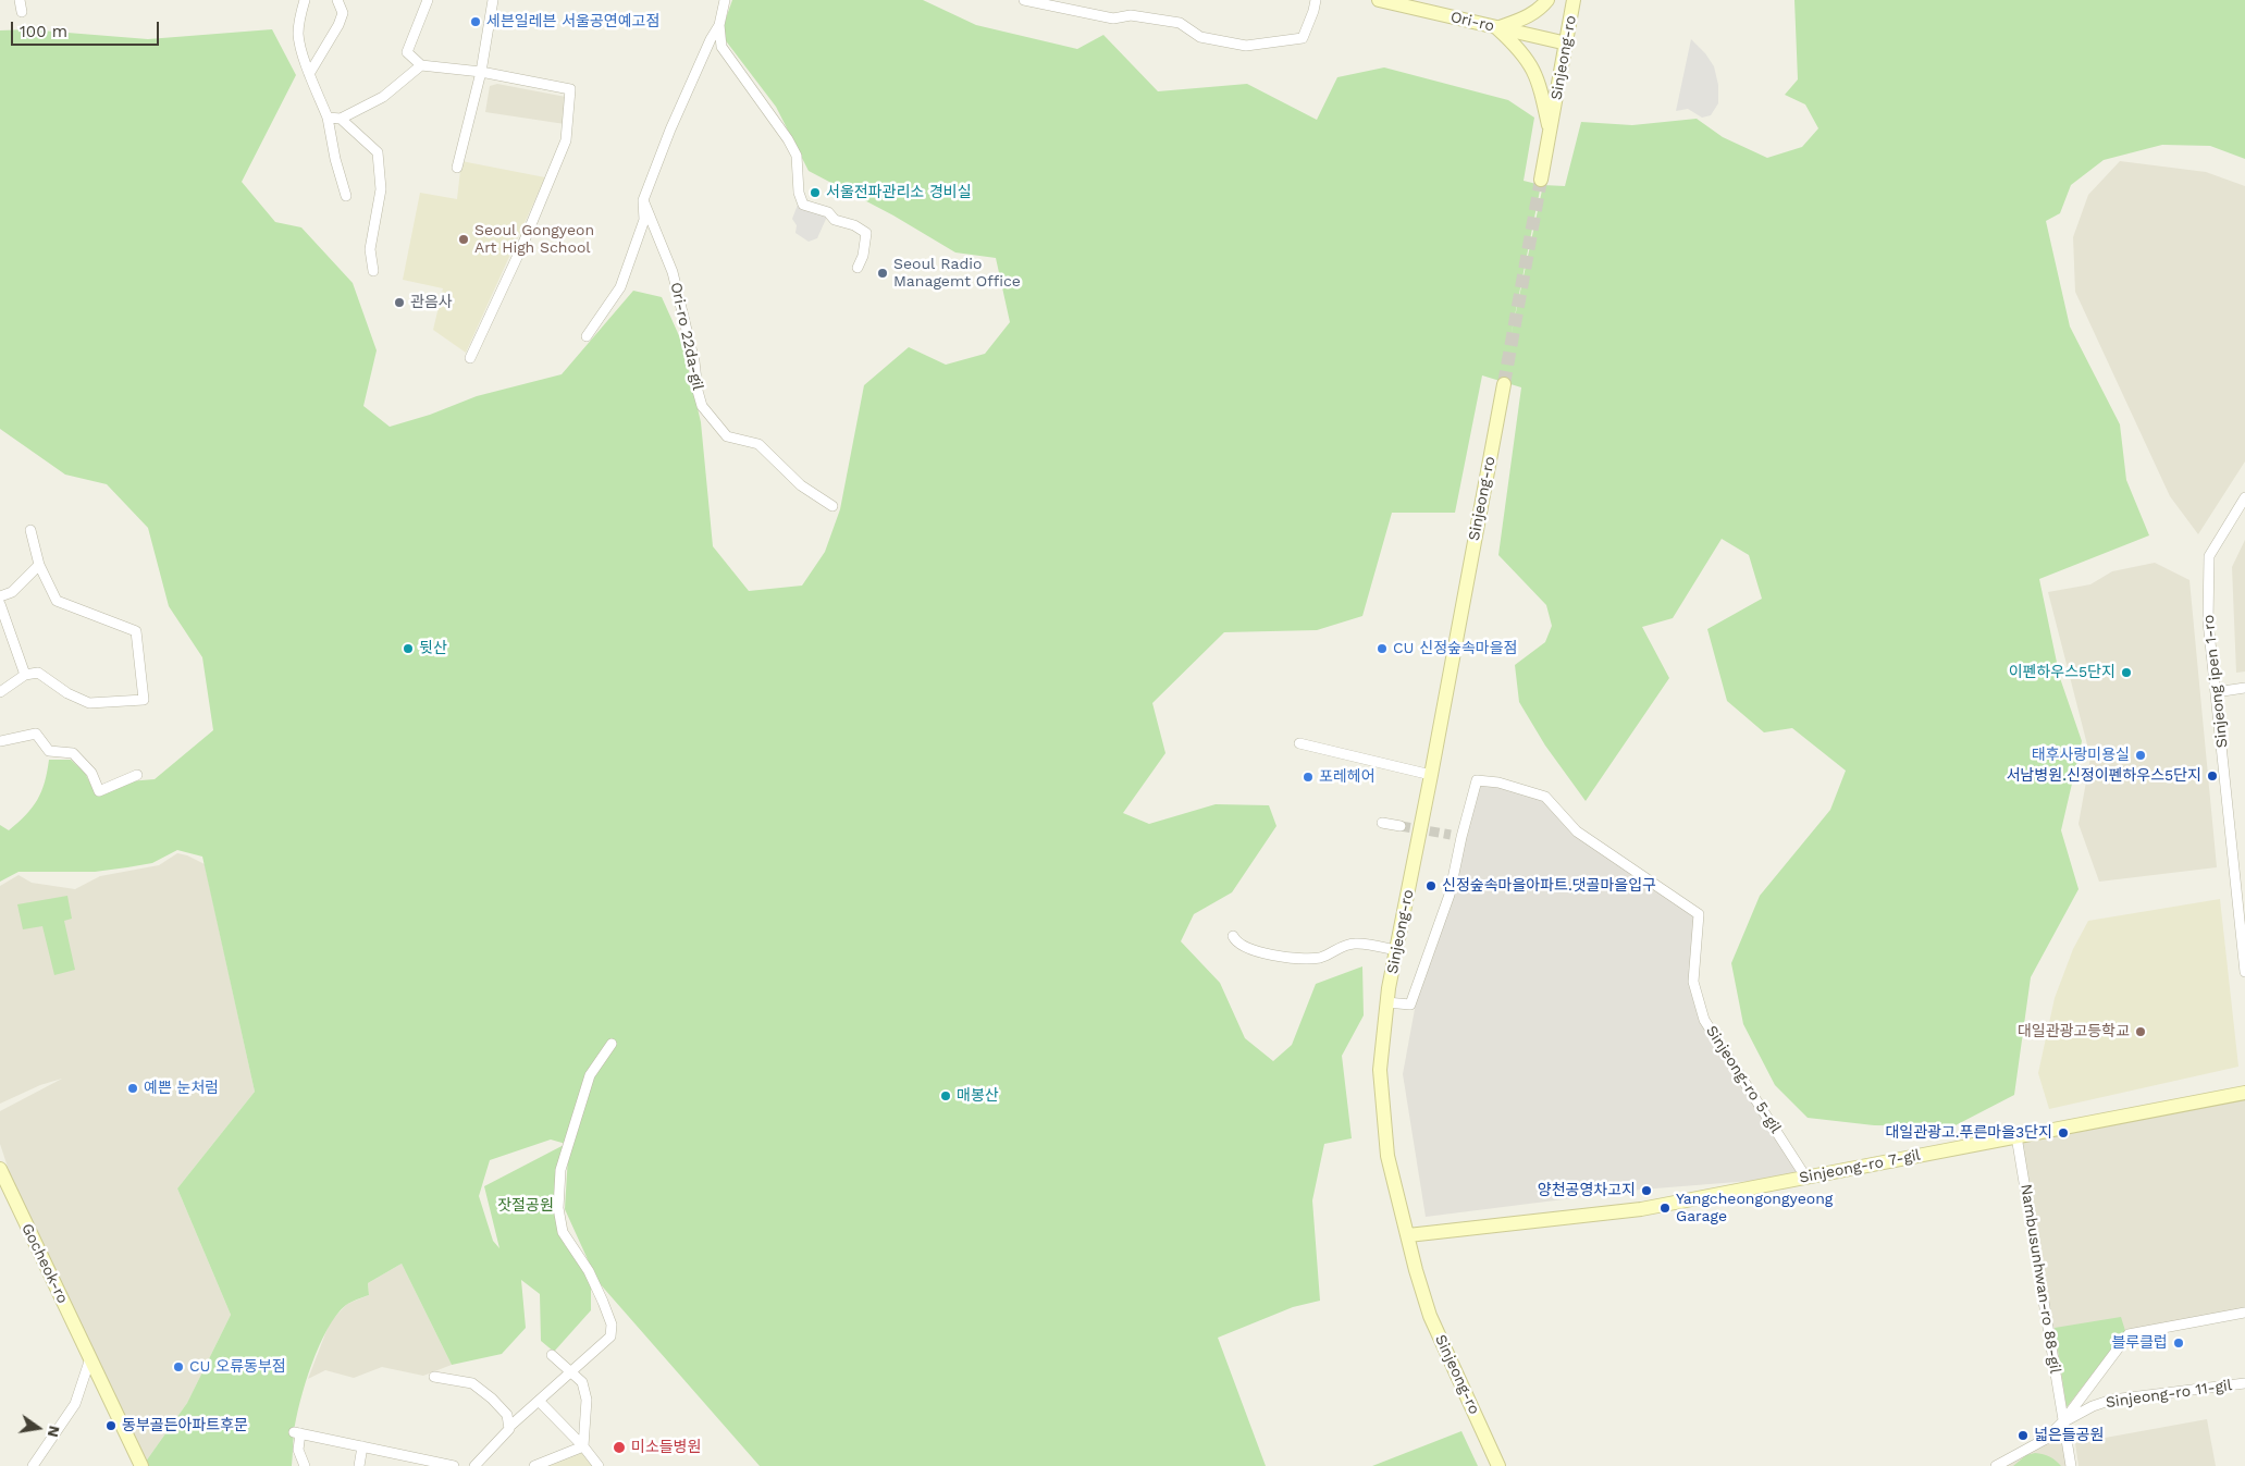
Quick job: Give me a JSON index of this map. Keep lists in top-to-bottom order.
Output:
{
  "streets": {
    "main road": [
      "Ori-ro",
      "Sinjeong-ro",
      "Sinjeong-ro 7-gil",
      "Gocheok-ro"
    ],
    "street": [
      "Ori-ro 22da-gil",
      "Sinjeong ipen 1-ro",
      "Sinjeong-ro 5-gil",
      "Nambusunhwan-ro 88-gil",
      "Sinjeong-ro 11-gil"
    ]
  },
  "crossings": [
    ["Ori-ro", "Sinjeong-ro"],
    ["Sinjeong-ro", "Sinjeong-ro 5-gil"],
    ["Sinjeong-ro", "Sinjeong-ro 7-gil"],
    ["Sinjeong-ro 5-gil", "Sinjeong-ro 7-gil"],
    ["Sinjeong-ro 7-gil", "Nambusunhwan-ro 88-gil"],
    ["Nambusunhwan-ro 88-gil", "Sinjeong-ro 11-gil"]
  ],
  "parks": ["잣절공원"],
  "places": [
    "세븐일레븐 서울공연예고점",
    "서울전파관리소 경비실",
    "Seoul Gongyeon Art High School",
    "Seoul Radio Managemt Office",
    "관음사",
    "뒷산",
    "CU 신정숲속마을점",
    "이펜하우스5단지",
    "태후사랑미용실",
    "서남병원.신정이펜하우스5단지",
    "포레헤어",
    "신정숲속마을아파트.댓골마을입구",
    "대일관광고등학교",
    "예쁜 눈처럼",
    "매봉산",
    "대일관광고.푸른마을3단지",
    "양천공영차고지",
    "Yangcheongongyeong Garage",
    "블루클럽",
    "CU 오류동부점",
    "동부골든아파트후문",
    "넓은들공원",
    "미소들병원"
  ],
  "scale_bar": "100 m",
  "north": "right"
}
